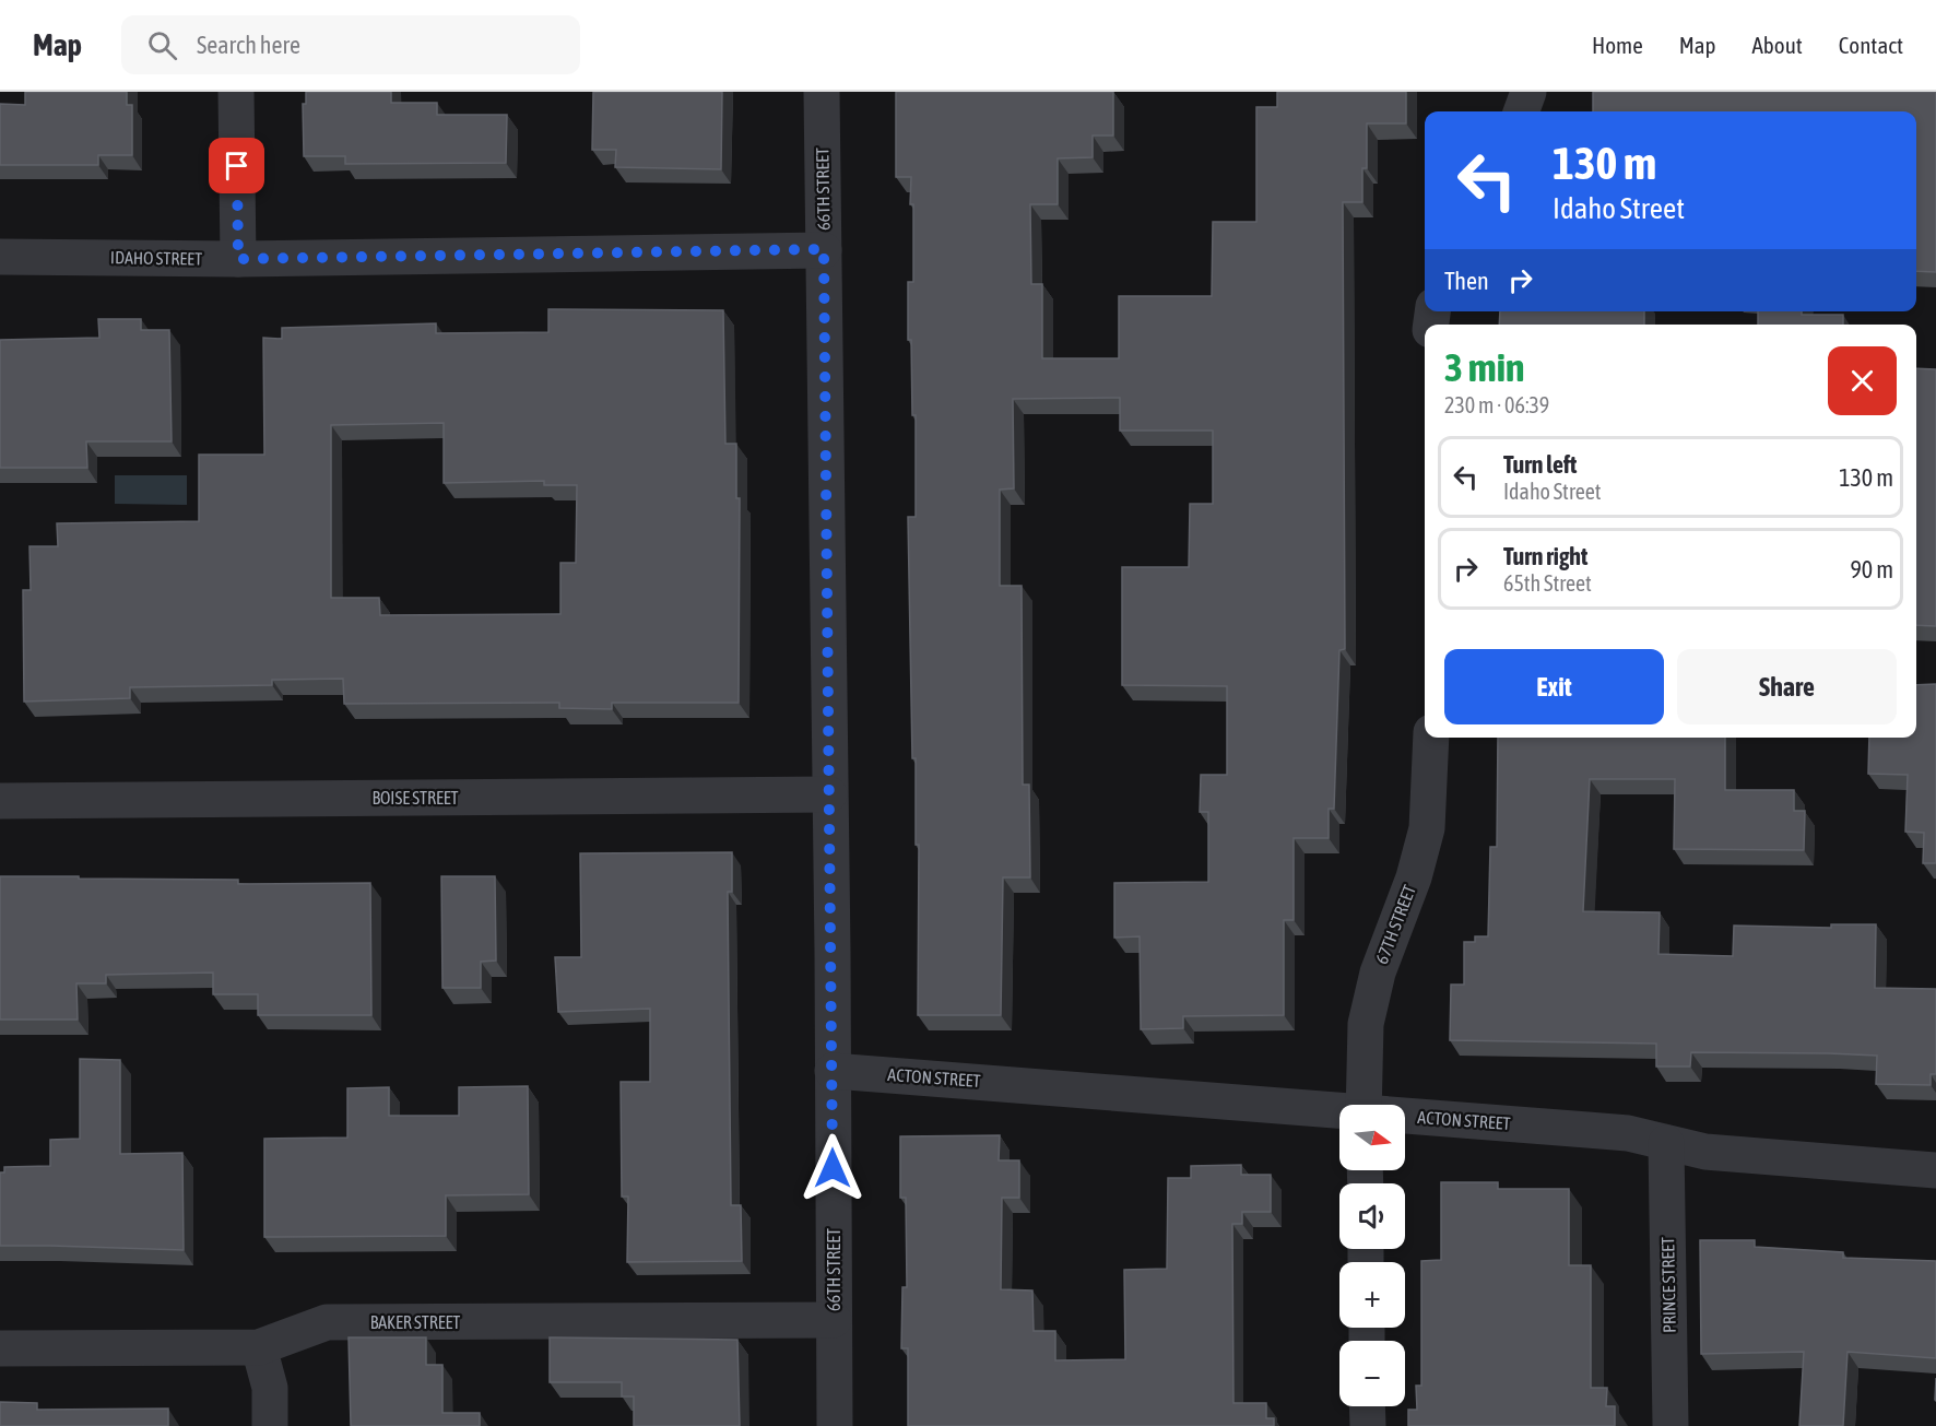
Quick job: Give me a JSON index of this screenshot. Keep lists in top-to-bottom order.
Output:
{
  "streets": {
    "street": [
      "66TH STREET",
      "IDAHO STREET",
      "BOISE STREET",
      "67TH STREET",
      "ACTON STREET",
      "PRINCE STREET",
      "BAKER STREET"
    ]
  },
  "crossings": [
    ["66TH STREET", "IDAHO STREET"],
    ["66TH STREET", "BOISE STREET"],
    ["66TH STREET", "ACTON STREET"],
    ["66TH STREET", "BAKER STREET"],
    ["ACTON STREET", "PRINCE STREET"]
  ],
  "north": "right",
  "page": {
    "header": "Map",
    "search": "Search here",
    "nav": [
      "Home",
      "Map",
      "About",
      "Contact"
    ],
    "turn": ["130 m", "Idaho Street"],
    "then": "Then",
    "heading": ["3 min", "230 m · 06:39"],
    "list": [
      {
        "name": "Turn left",
        "note": "Idaho Street",
        "value": "130 m"
      },
      {
        "name": "Turn right",
        "note": "65th Street",
        "value": "90 m"
      }
    ],
    "buttons": ["Exit", "Share"],
    "map_buttons": ["+", "−"]
  }
}
